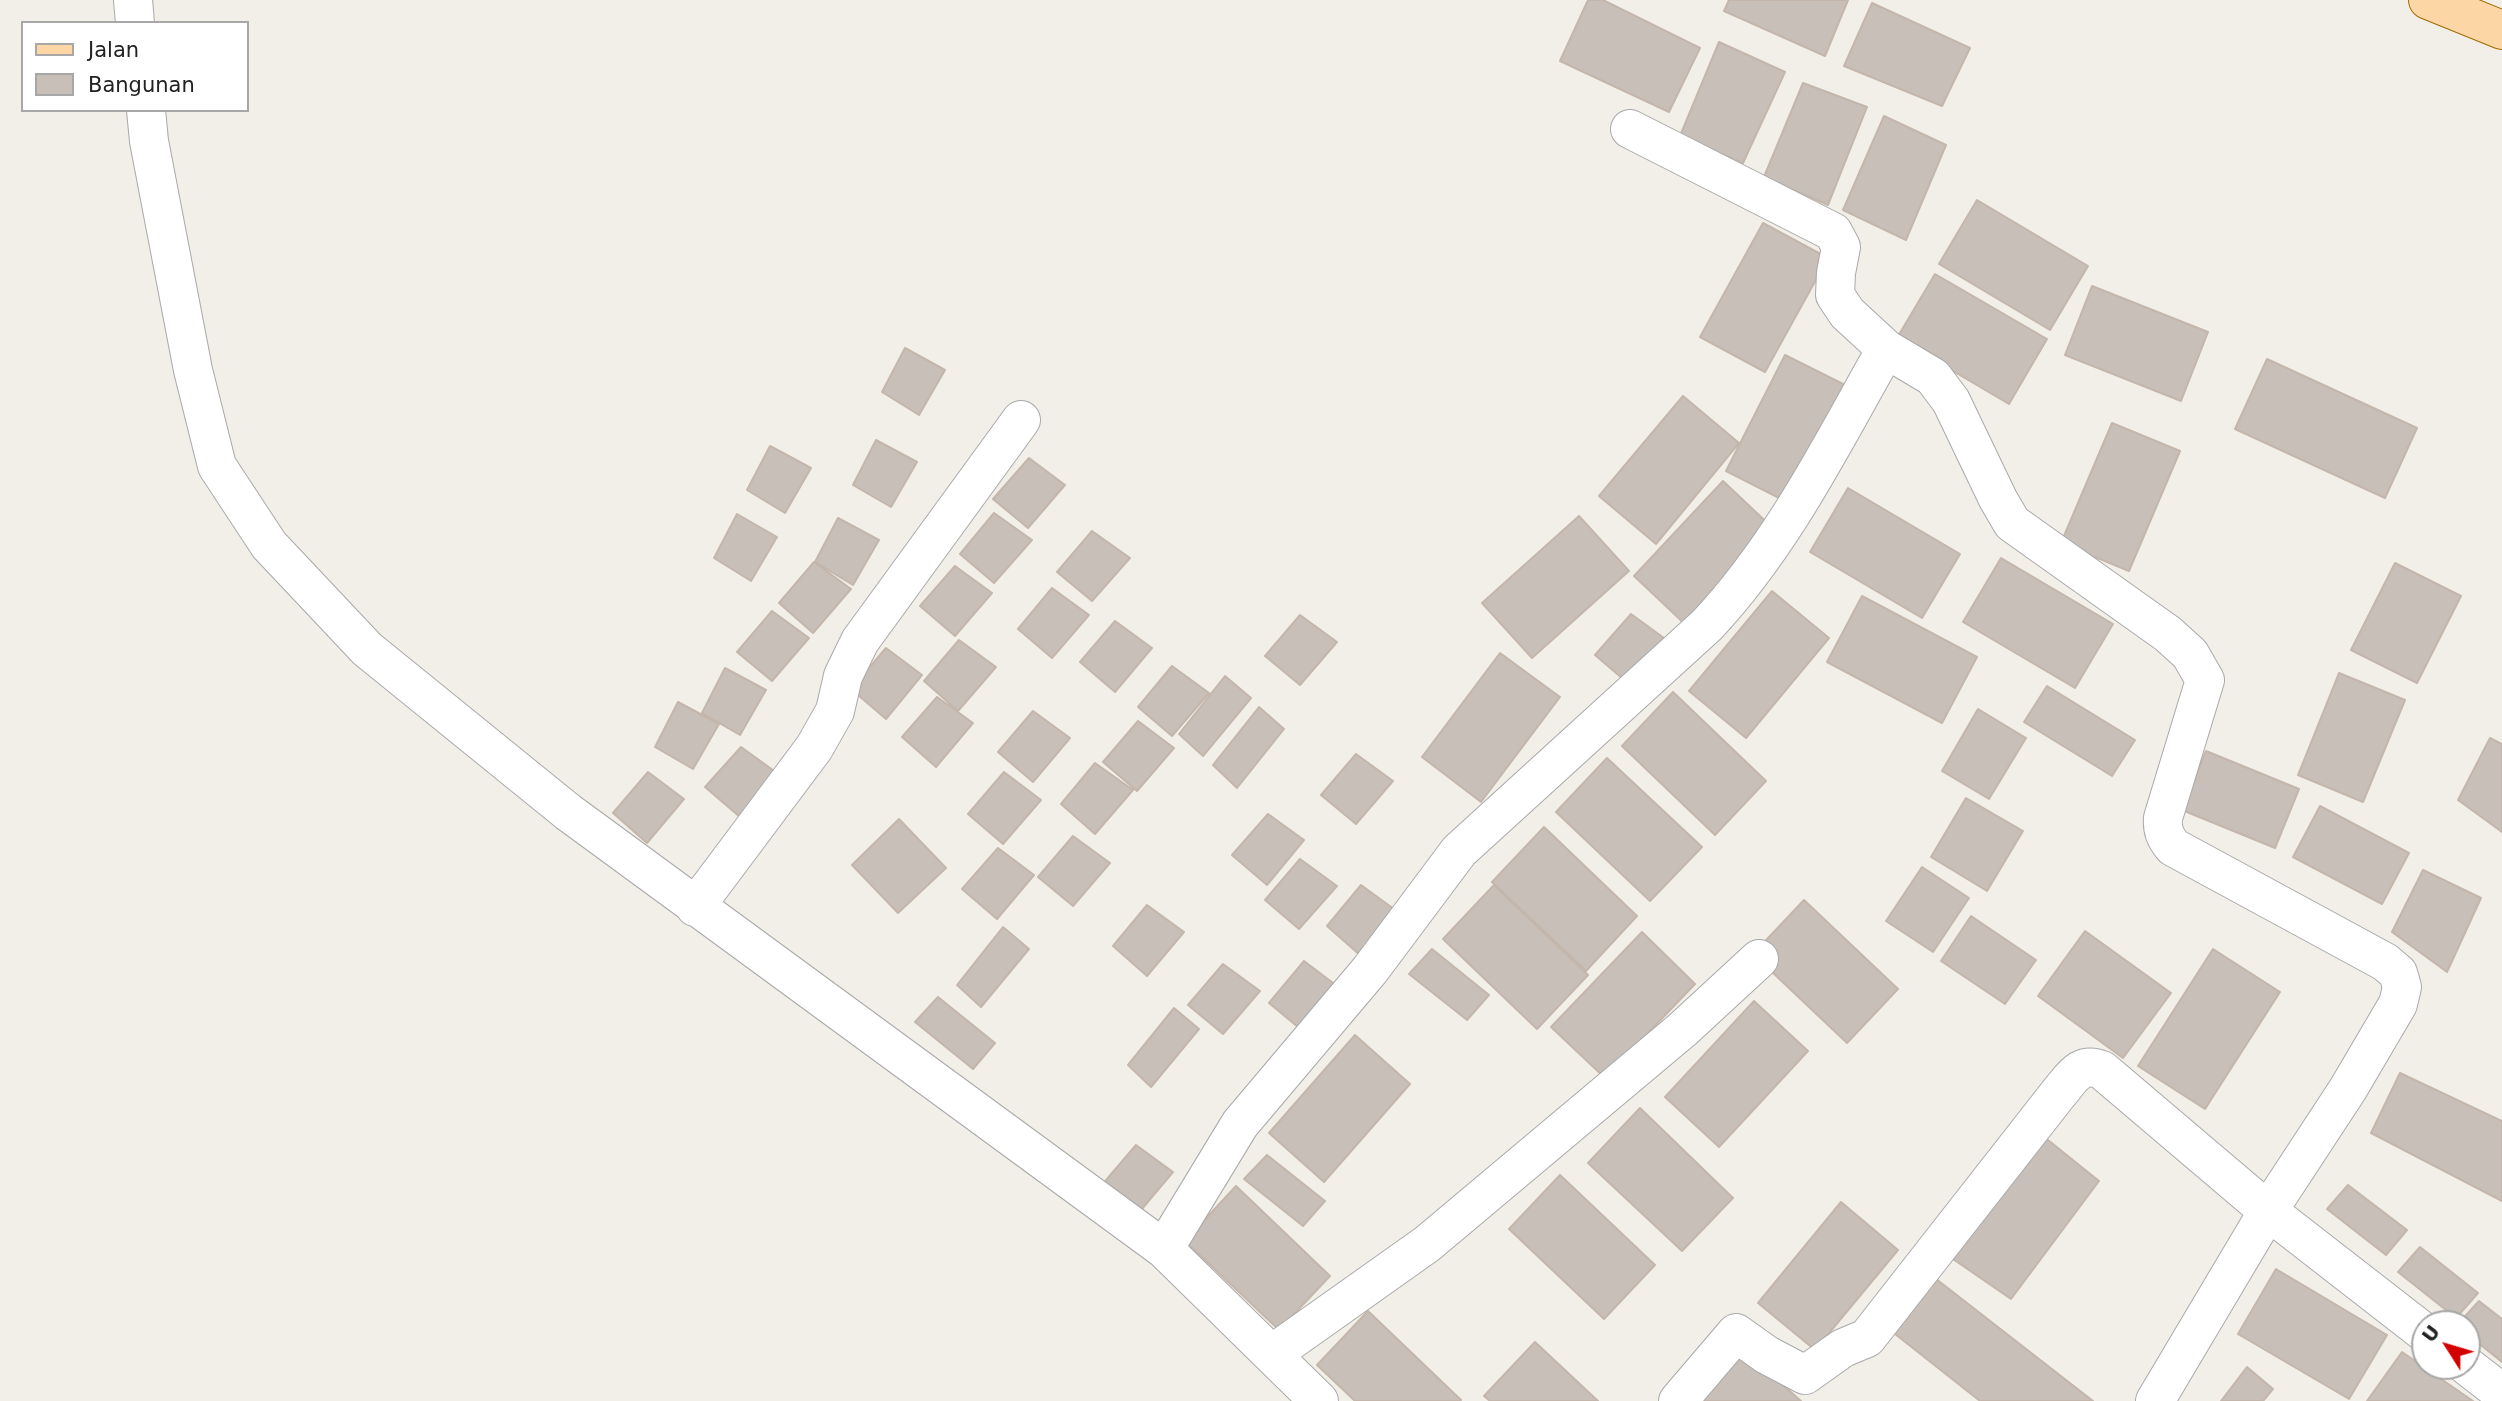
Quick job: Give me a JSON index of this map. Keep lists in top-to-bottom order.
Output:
{
  "legend": ["Jalan", "Bangunan"],
  "north": "top left"
}
